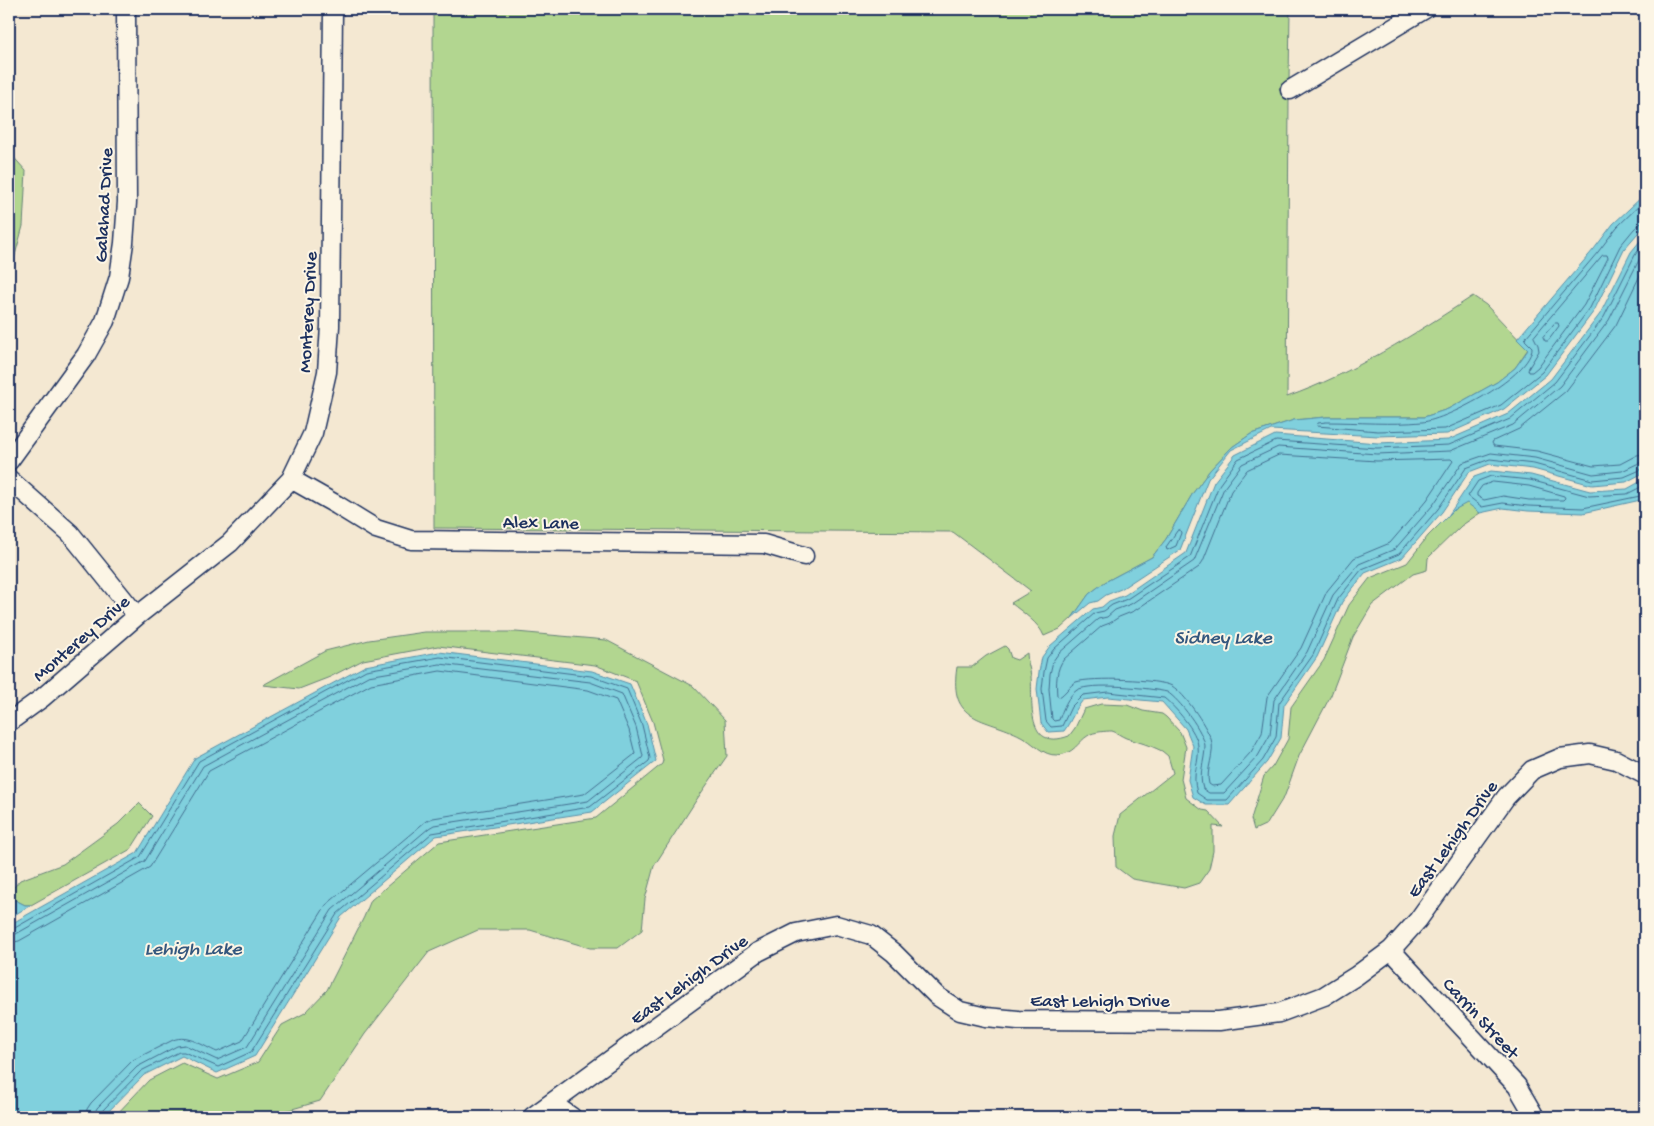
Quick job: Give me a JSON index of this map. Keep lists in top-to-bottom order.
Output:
{
  "streets": {
    "street": [
      "Galahad Drive",
      "Monterey Drive",
      "Alex Lane",
      "East Lehigh Drive",
      "Carrin Street"
    ]
  },
  "crossings": [
    ["Monterey Drive", "Alex Lane"],
    ["East Lehigh Drive", "Carrin Street"]
  ],
  "water": ["Sidney Lake", "Lehigh Lake"]
}
